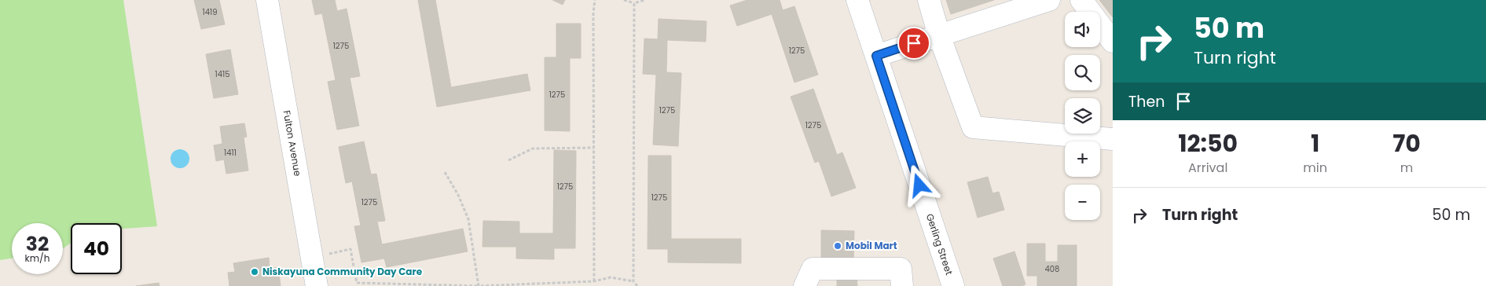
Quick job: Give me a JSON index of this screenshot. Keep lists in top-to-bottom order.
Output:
{
  "streets": {
    "street": ["Fulton Avenue", "Gerling Street"]
  },
  "places": ["Mobil Mart", "Niskayuna Community Day Care"],
  "house_numbers": [
    "1419",
    "1275",
    "1275",
    "1415",
    "1275",
    "1275",
    "1275",
    "1411",
    "1275",
    "1275",
    "1275",
    "408"
  ],
  "page": {
    "turn": ["50 m", "Turn right"],
    "map_buttons": ["+", "−"],
    "then": "Then",
    "eta": [
      "12:50",
      "Arrival",
      "1",
      "min",
      "70",
      "m"
    ],
    "list": [
      {
        "name": "Turn right",
        "value": "50 m"
      }
    ],
    "speed": "32 km/h",
    "limit": "40"
  }
}
